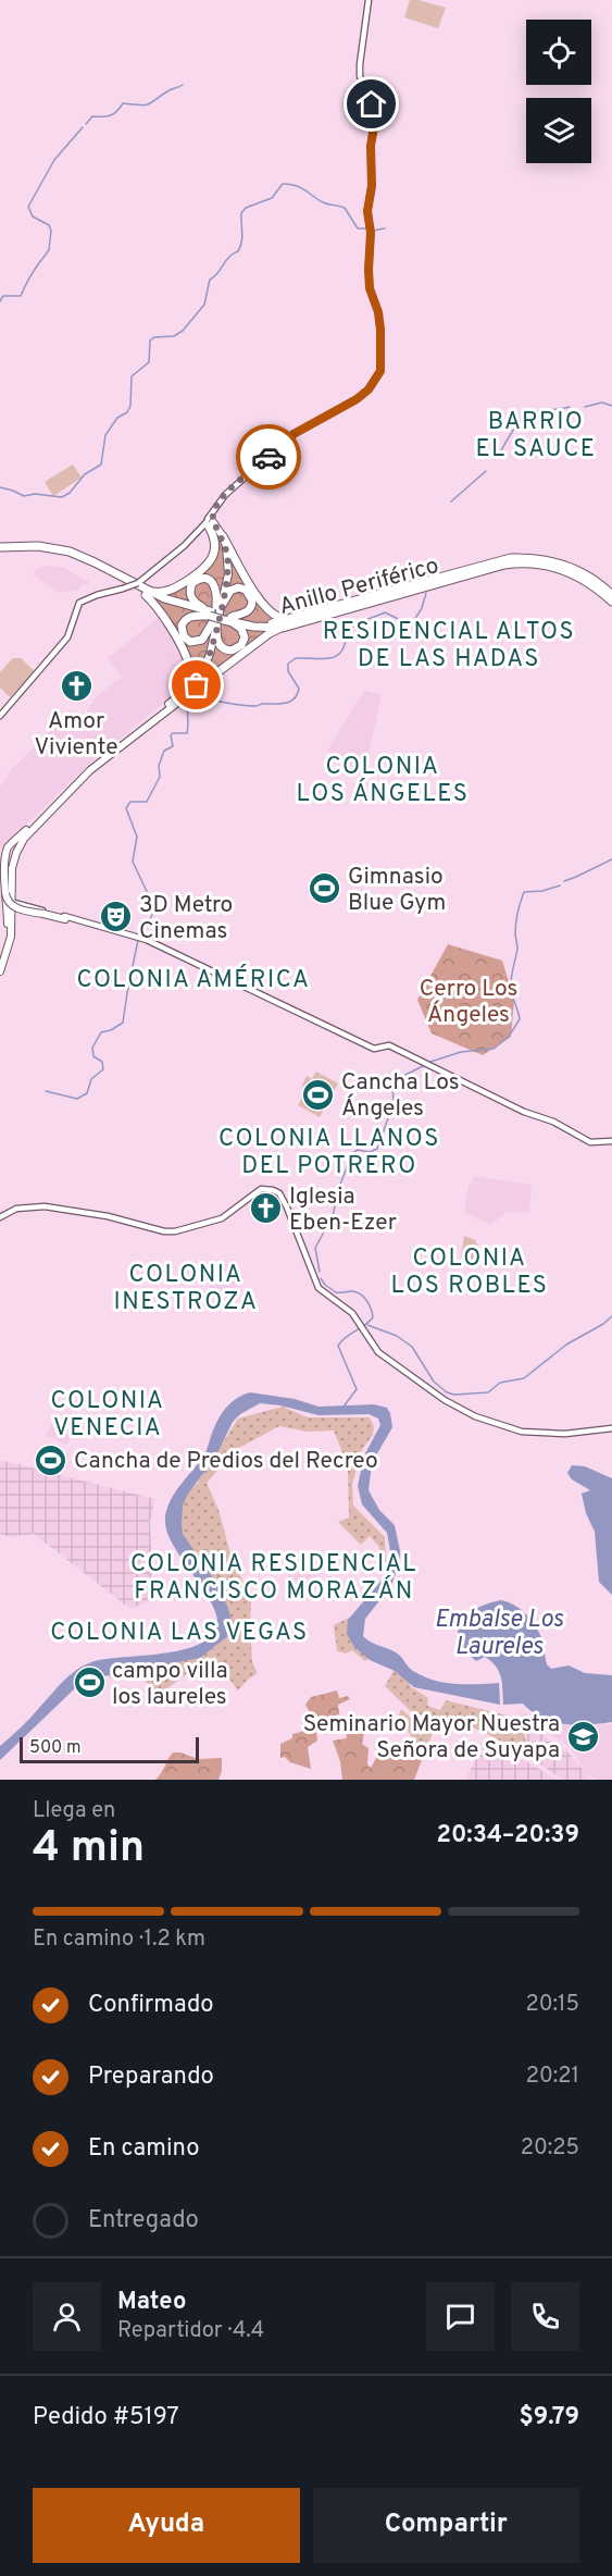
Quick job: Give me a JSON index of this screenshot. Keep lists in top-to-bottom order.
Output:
{
  "streets": {
    "highway": ["Anillo Periférico"]
  },
  "districts": [
    "BARRIO EL SAUCE",
    "RESIDENCIAL ALTOS DE LAS HADAS",
    "COLONIA LOS ÁNGELES",
    "COLONIA AMÉRICA",
    "COLONIA LLANOS DEL POTRERO",
    "COLONIA LOS ROBLES",
    "COLONIA INESTROZA",
    "COLONIA VENECIA",
    "COLONIA RESIDENCIAL FRANCISCO MORAZÁN",
    "COLONIA LAS VEGAS"
  ],
  "water": ["Embalse Los Laureles"],
  "parks": ["Cerro Los Ángeles"],
  "places": {
    "church": ["Amor Viviente", "Iglesia Eben-Ezer"],
    "sports": [
      "Gimnasio Blue Gym",
      "Cancha Los Ángeles",
      "Cancha de Predios del Recreo",
      "campo villa los laureles"
    ],
    "theatre": ["3D Metro Cinemas"],
    "school or university": ["Seminario Mayor Nuestra Señora de Suyapa"]
  },
  "scale_bar": "500 m",
  "page": {
    "scale": "500 m",
    "heading": ["4 min", "Llega en", "20:34–20:39"],
    "panel": [
      "Mateo",
      "Repartidor · 4.4",
      "Pedido #5197",
      "$9.79"
    ],
    "bar": "En camino · 1.2 km",
    "list": [
      ["Confirmado", "20:15"],
      ["Preparando", "20:21"],
      ["En camino", "20:25"],
      "Entregado"
    ],
    "buttons": ["Ayuda", "Compartir"]
  }
}
